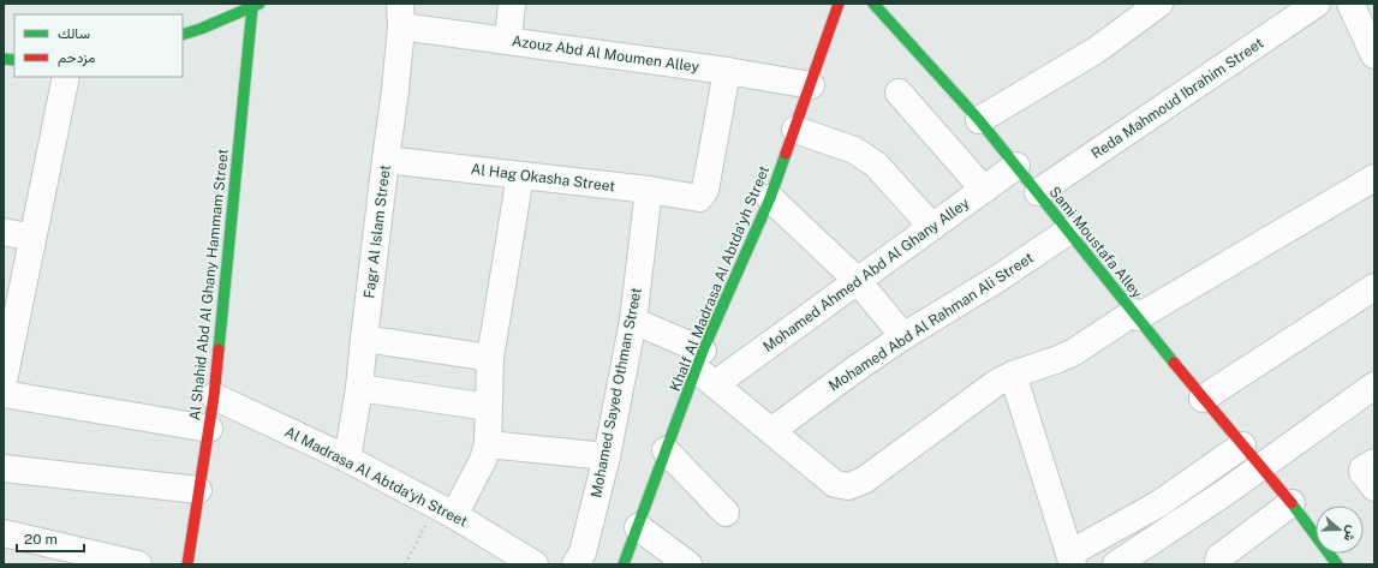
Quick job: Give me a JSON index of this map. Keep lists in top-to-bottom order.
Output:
{
  "streets": {
    "street": [
      "Azouz Abd Al Moumen Alley",
      "Reda Mahmoud Ibrahim Street",
      "Al Hag Okasha Street",
      "Fagr Al Islam Street",
      "Sami Moustafa Alley",
      "Mohamed Ahmed Abd Al Ghany Alley",
      "Khalf Al Madrasa Al Abtda'yh Street",
      "Al Shahid Abd Al Ghany Hammam Street",
      "Mohamed Abd Al Rahman Ali Street",
      "Mohamed Sayed Othman Street",
      "Al Madrasa Al Abtda'yh Street"
    ]
  },
  "crossings": [
    ["Azouz Abd Al Moumen Alley", "Al Hag Okasha Street"],
    ["Azouz Abd Al Moumen Alley", "Fagr Al Islam Street"],
    ["Azouz Abd Al Moumen Alley", "Khalf Al Madrasa Al Abtda'yh Street"],
    ["Reda Mahmoud Ibrahim Street", "Sami Moustafa Alley"],
    ["Al Hag Okasha Street", "Fagr Al Islam Street"],
    ["Al Hag Okasha Street", "Mohamed Sayed Othman Street"],
    ["Fagr Al Islam Street", "Al Madrasa Al Abtda'yh Street"],
    ["Sami Moustafa Alley", "Mohamed Ahmed Abd Al Ghany Alley"],
    ["Sami Moustafa Alley", "Mohamed Abd Al Rahman Ali Street"],
    ["Mohamed Ahmed Abd Al Ghany Alley", "Khalf Al Madrasa Al Abtda'yh Street"],
    ["Al Shahid Abd Al Ghany Hammam Street", "Al Madrasa Al Abtda'yh Street"]
  ],
  "legend": ["سالك", "مزدحم"],
  "scale_bar": "20 m",
  "north": "right"
}
